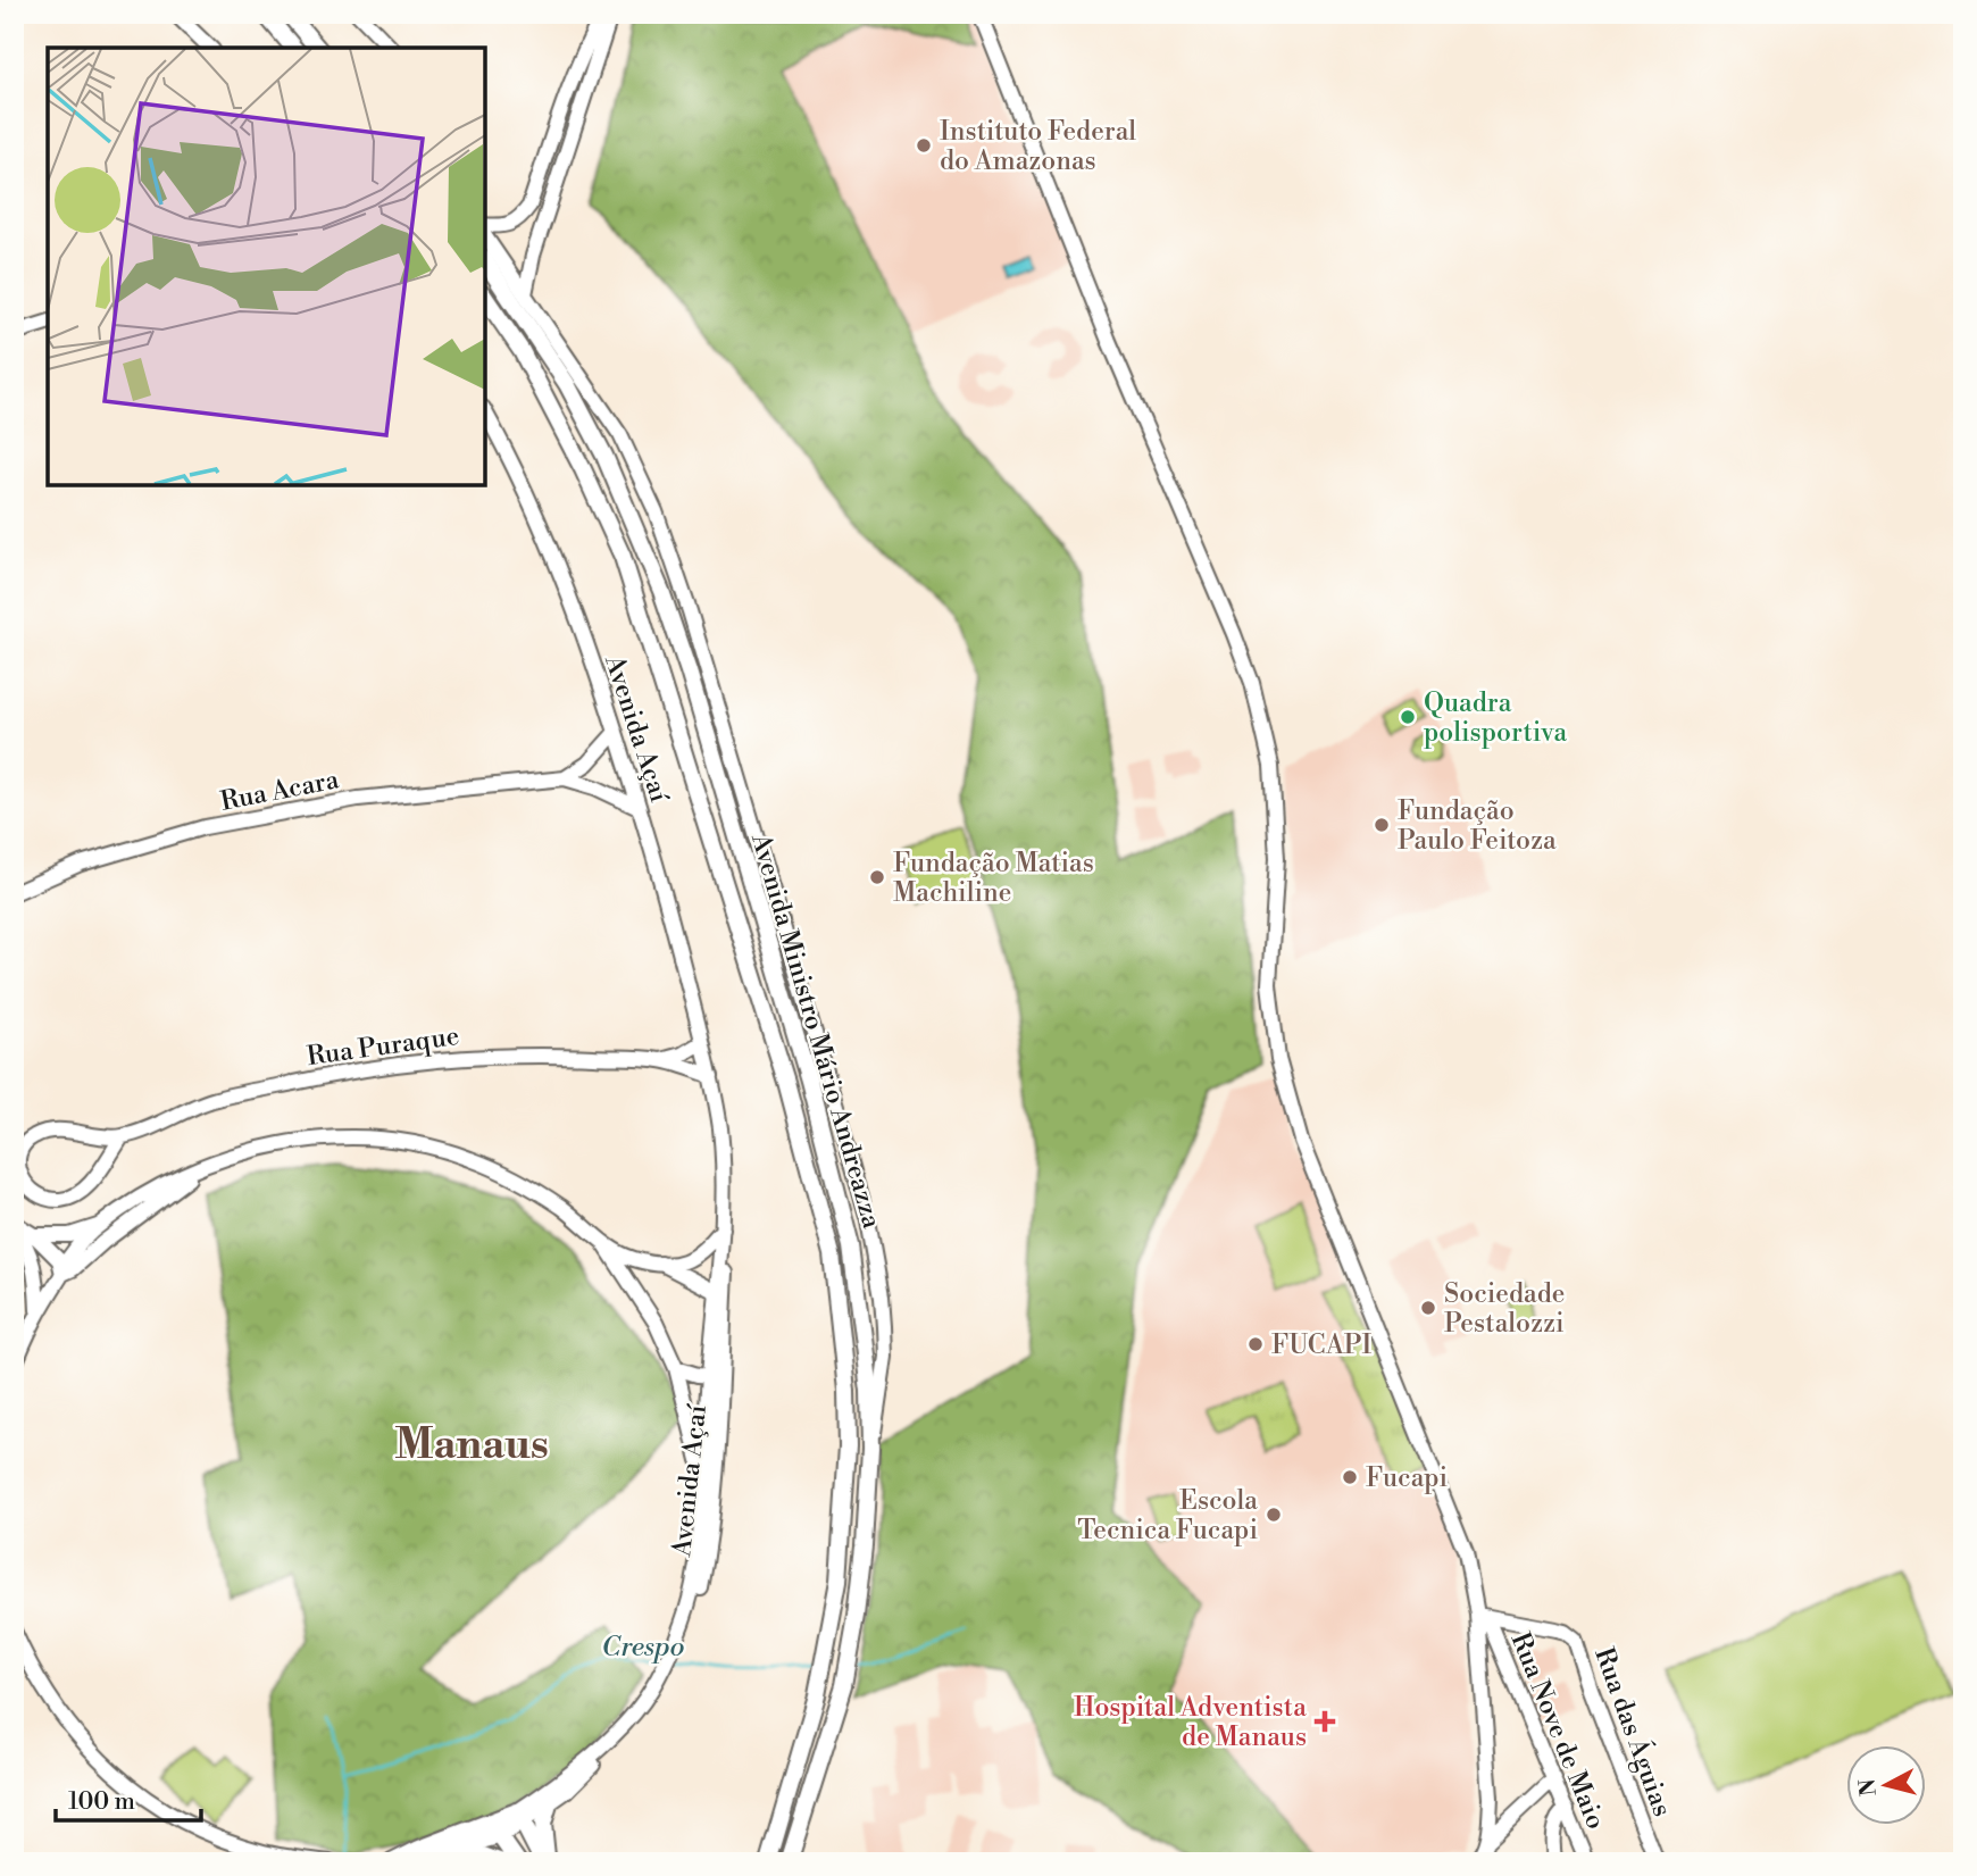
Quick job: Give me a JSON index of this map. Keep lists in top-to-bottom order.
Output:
{
  "streets": {
    "main road": ["Avenida Ministro Mário Andreazza"],
    "street": [
      "Avenida Açaí",
      "Rua Acara",
      "Rua Puraque",
      "Rua Nove de Maio",
      "Rua das Águias"
    ]
  },
  "crossings": [
    ["Avenida Açaí", "Rua Acara"],
    ["Avenida Açaí", "Rua Puraque"],
    ["Rua Nove de Maio", "Rua das Águias"]
  ],
  "districts": ["Manaus"],
  "water": ["Crespo"],
  "places": {
    "other": [
      "Instituto Federal do Amazonas",
      "Quadra polisportiva",
      "Fundação Paulo Feitoza",
      "Fundação Matias Machiline",
      "Sociedade Pestalozzi",
      "FUCAPI",
      "Fucapi",
      "Escola Tecnica Fucapi"
    ],
    "health": ["Hospital Adventista de Manaus"]
  },
  "scale_bar": "100 m",
  "north": "left"
}
